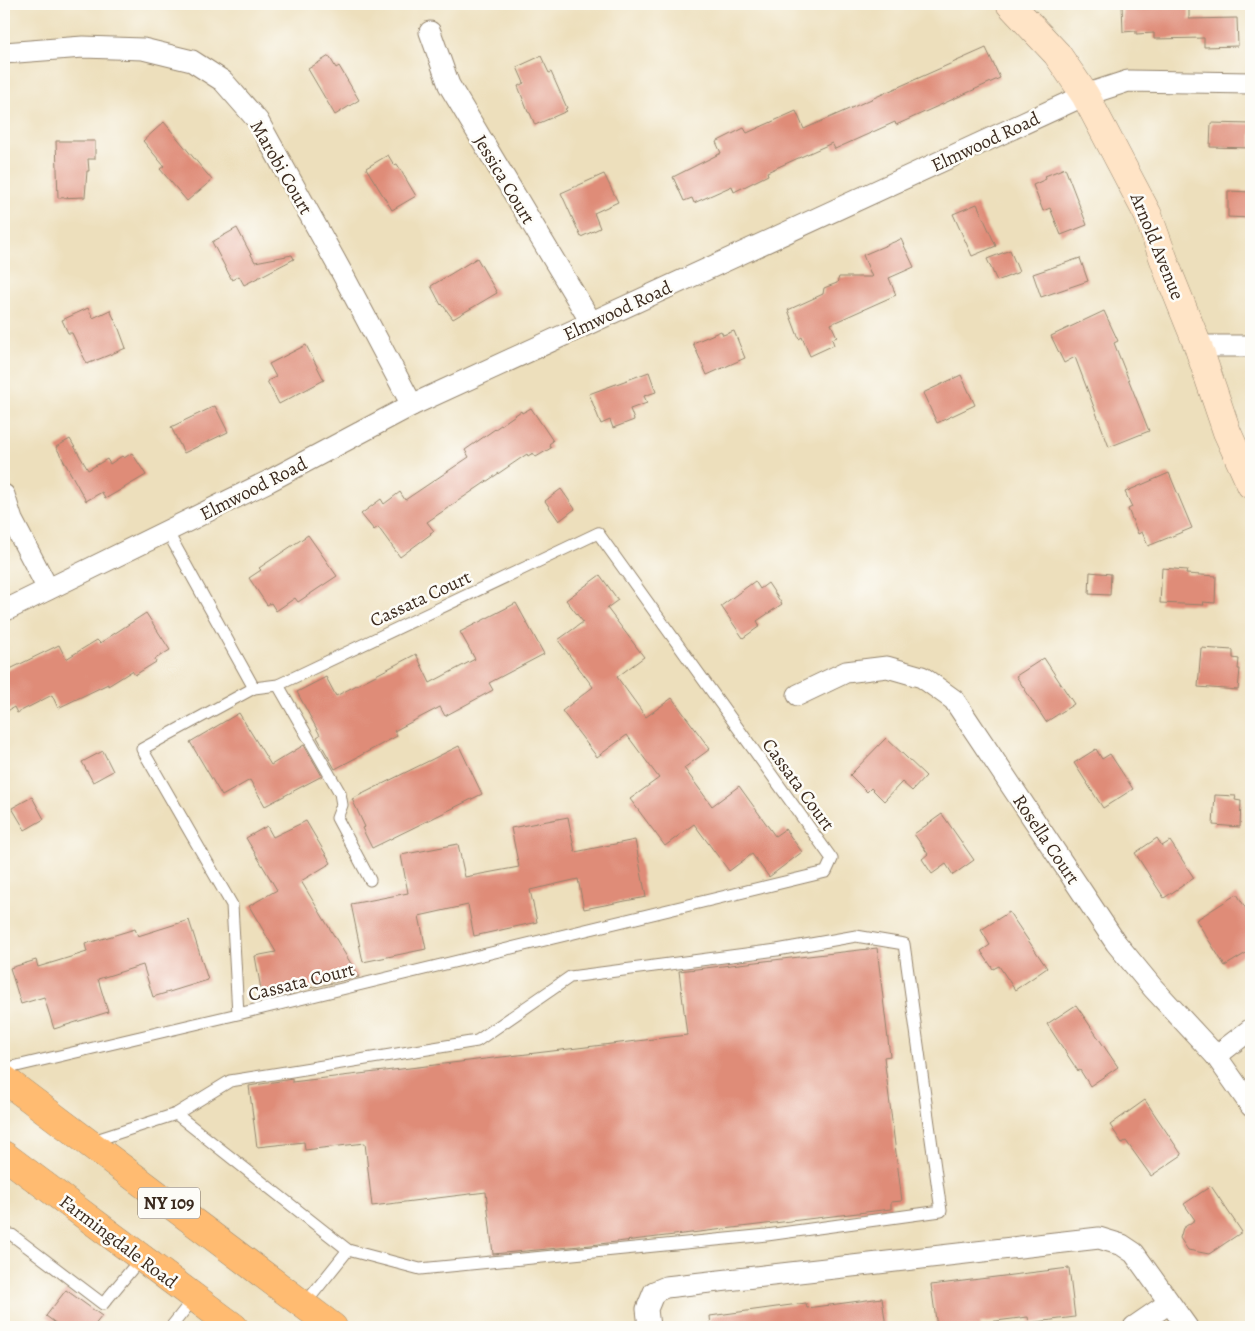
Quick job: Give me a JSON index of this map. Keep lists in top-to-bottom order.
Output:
{
  "streets": {
    "main road": ["NY 109", "Farmingdale Road"],
    "street": [
      "Elmwood Road",
      "Marobi Court",
      "Jessica Court",
      "Arnold Avenue",
      "Rosella Court"
    ],
    "lane": ["Cassata Court"]
  },
  "crossings": [
    ["Elmwood Road", "Marobi Court"],
    ["Elmwood Road", "Jessica Court"],
    ["Elmwood Road", "Arnold Avenue"]
  ]
}
